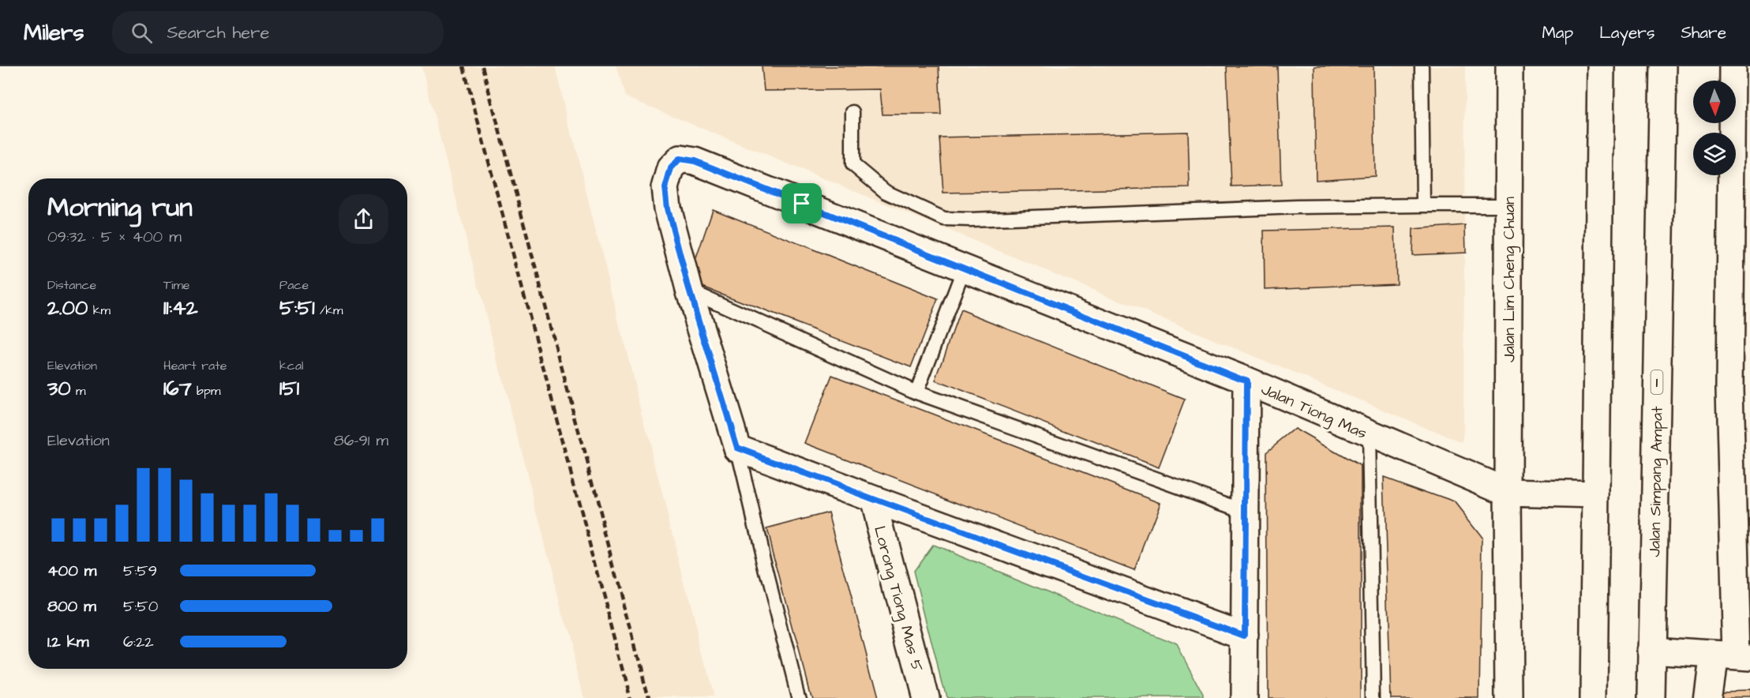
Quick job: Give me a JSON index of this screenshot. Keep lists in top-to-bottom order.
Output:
{
  "streets": {
    "main road": [
      "Jalan Lim Cheng Chuan",
      "1",
      "Jalan Tiong Mas",
      "Jalan Simpang Ampat",
      "Lorong Tiong Mas 5"
    ]
  },
  "crossings": [
    ["Jalan Lim Cheng Chuan", "Jalan Tiong Mas"]
  ],
  "north": "bottom",
  "page": {
    "header": "Milers",
    "search": "Search here",
    "nav": ["Map", "Layers", "Share"],
    "heading": ["Morning run", "09:32 · 5 × 400 m"],
    "stats": [
      ["Distance", "2.00 km"],
      ["Time", "11:42"],
      ["Pace", "5:51 /km"],
      ["Elevation", "30 m"],
      ["Heart rate", "167 bpm"],
      ["kcal", "151"]
    ],
    "chart": ["Elevation", "86–91 m"],
    "list": [
      {
        "name": "400 m",
        "note": "5:59"
      },
      {
        "name": "800 m",
        "note": "5:50"
      },
      {
        "name": "1.2 km",
        "note": "6:22"
      }
    ]
  }
}
